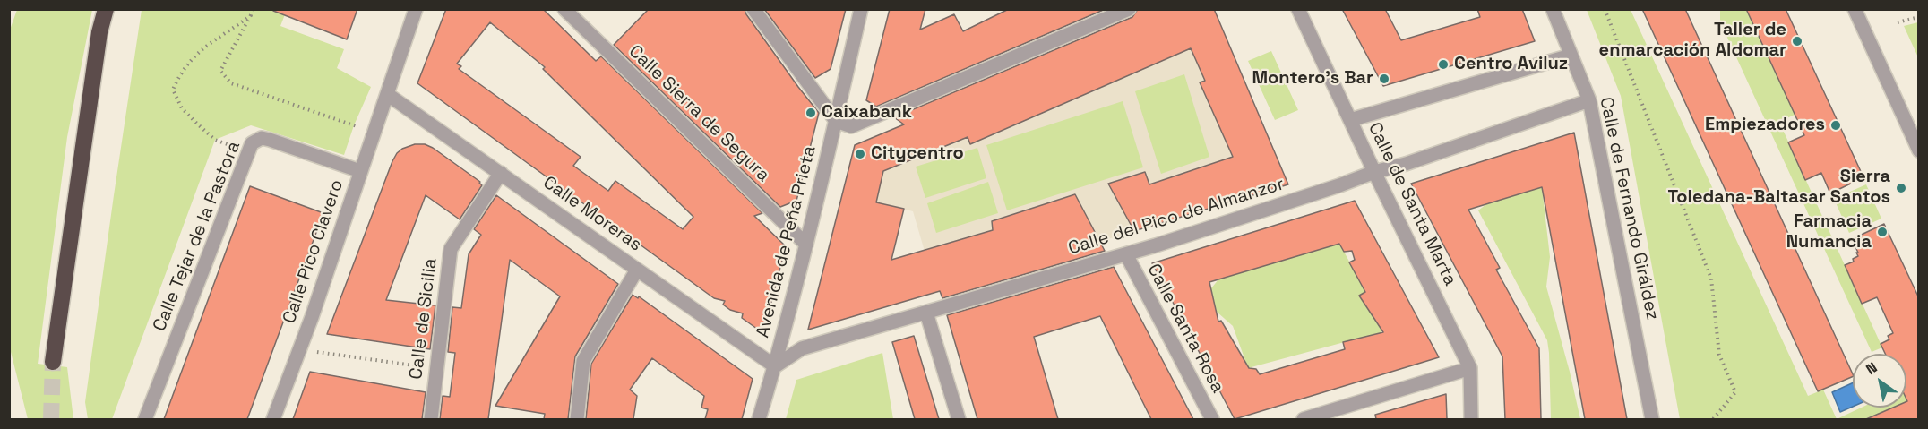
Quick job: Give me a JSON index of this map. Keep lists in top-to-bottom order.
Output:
{
  "streets": {
    "street": [
      "Calle Sierra de Segura",
      "Calle de Santa Marta",
      "Calle de Fernando Giráldez",
      "Calle Moreras",
      "Calle del Pico de Almanzor",
      "Calle Tejar de la Pastora",
      "Avenida de Peña Prieta",
      "Calle Pico Clavero",
      "Calle de Sicilia",
      "Calle Santa Rosa"
    ]
  },
  "crossings": [
    ["Calle Sierra de Segura", "Avenida de Peña Prieta"],
    ["Calle de Santa Marta", "Calle del Pico de Almanzor"],
    ["Calle de Fernando Giráldez", "Calle del Pico de Almanzor"],
    ["Calle Moreras", "Calle del Pico de Almanzor"],
    ["Calle Moreras", "Avenida de Peña Prieta"],
    ["Calle Moreras", "Calle Pico Clavero"],
    ["Calle Moreras", "Calle de Sicilia"],
    ["Calle del Pico de Almanzor", "Avenida de Peña Prieta"],
    ["Calle del Pico de Almanzor", "Calle Santa Rosa"],
    ["Calle Tejar de la Pastora", "Calle Pico Clavero"]
  ],
  "places": [
    "Taller de enmarcación Aldomar",
    "Centro Aviluz",
    "Montero's Bar",
    "Caixabank",
    "Empiezadores",
    "Citycentro",
    "Sierra Toledana-Baltasar Santos",
    "Farmacia Numancia"
  ],
  "north": "top left"
}
